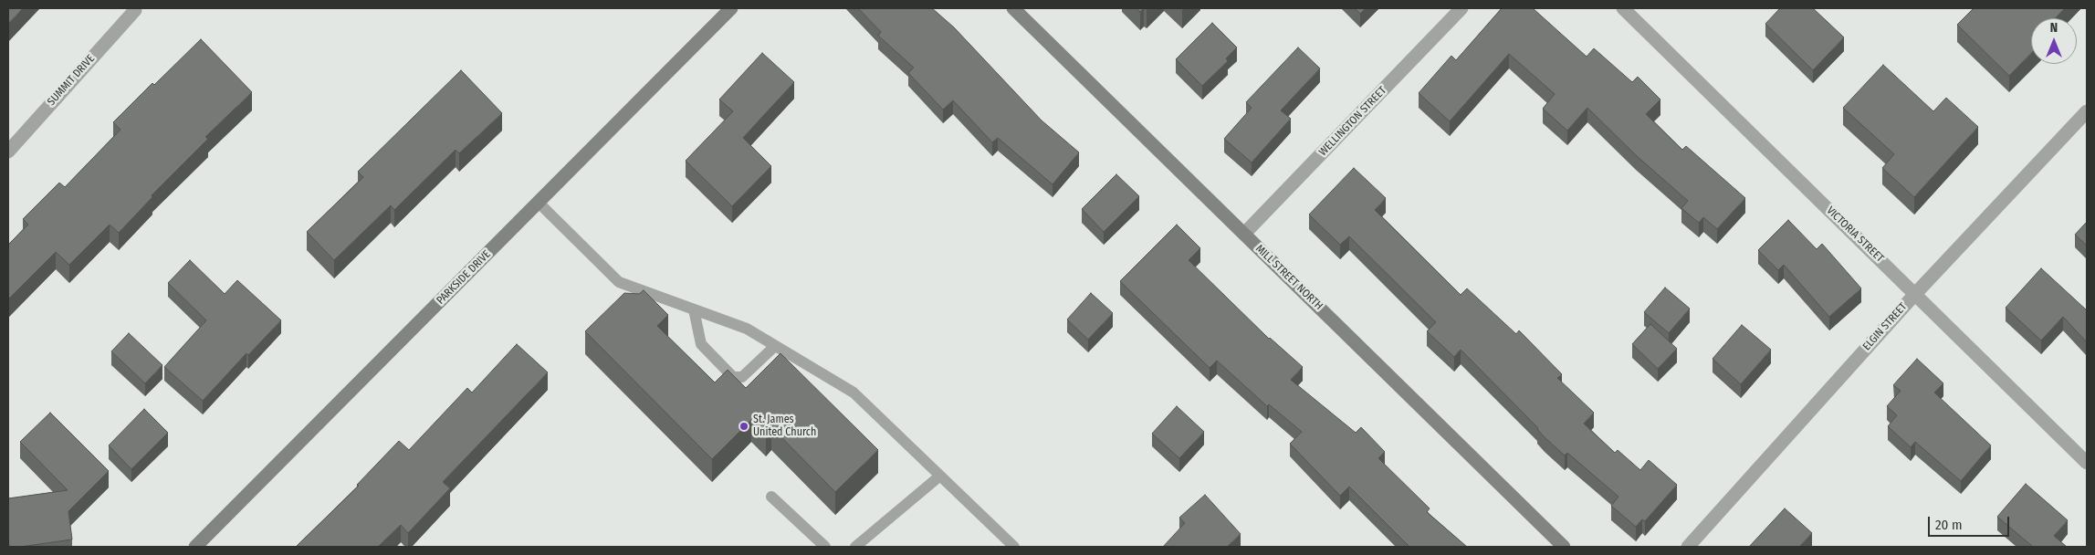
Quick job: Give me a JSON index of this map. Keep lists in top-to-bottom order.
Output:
{
  "streets": {
    "main road": ["PARKSIDE DRIVE", "MILL STREET NORTH"],
    "street": [
      "SUMMIT DRIVE",
      "WELLINGTON STREET",
      "VICTORIA STREET",
      "ELGIN STREET"
    ]
  },
  "crossings": [
    ["WELLINGTON STREET", "MILL STREET NORTH"],
    ["VICTORIA STREET", "ELGIN STREET"]
  ],
  "places": ["St. James United Church"],
  "scale_bar": "20 m",
  "north": "top"
}
